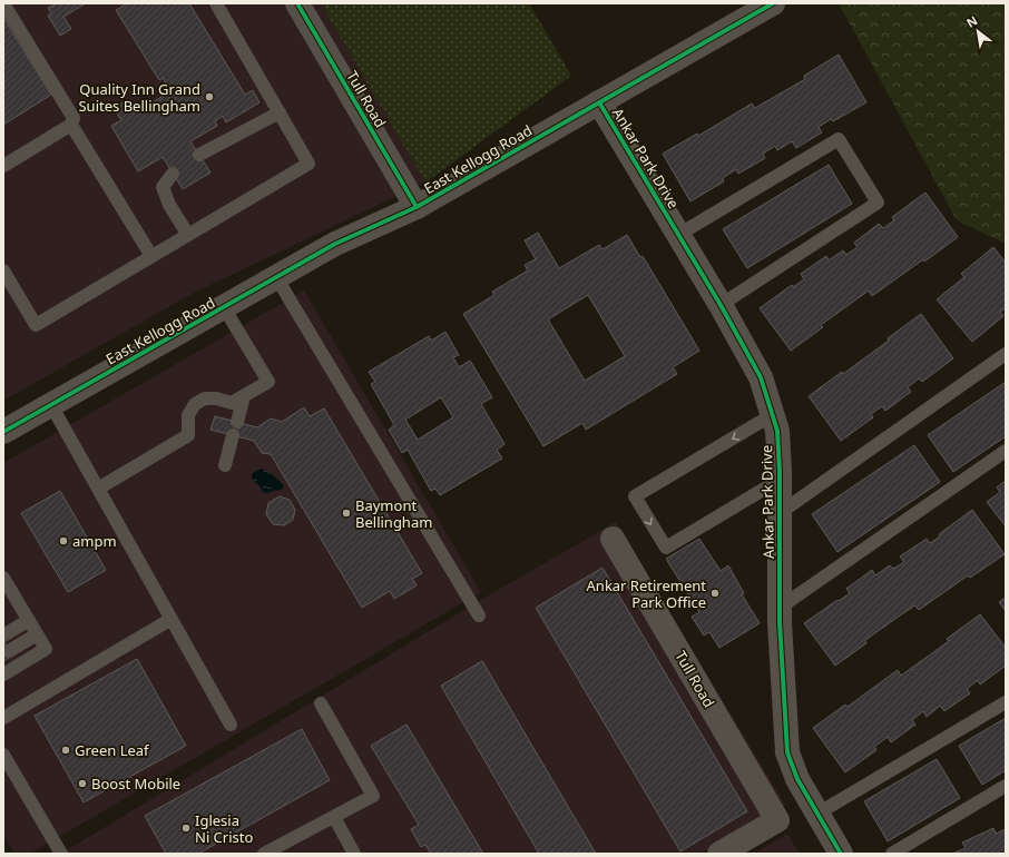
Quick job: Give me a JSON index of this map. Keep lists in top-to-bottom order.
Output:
{
  "streets": {
    "street": ["Tull Road", "Ankar Park Drive", "East Kellogg Road"]
  },
  "crossings": [
    ["Tull Road", "East Kellogg Road"],
    ["Ankar Park Drive", "East Kellogg Road"]
  ],
  "places": [
    "Quality Inn Grand Suites Bellingham",
    "Baymont Bellingham",
    "ampm",
    "Ankar Retirement Park Office",
    "Green Leaf",
    "Boost Mobile",
    "Iglesia Ni Cristo"
  ],
  "north": "top left"
}
